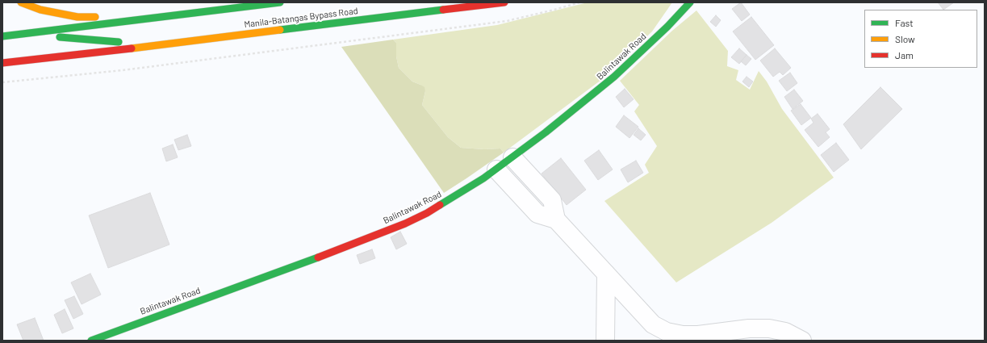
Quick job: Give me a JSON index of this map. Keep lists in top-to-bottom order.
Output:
{
  "streets": {
    "main road": ["Manila-Batangas Bypass Road", "Balintawak Road"]
  },
  "legend": ["Fast", "Slow", "Jam"]
}
